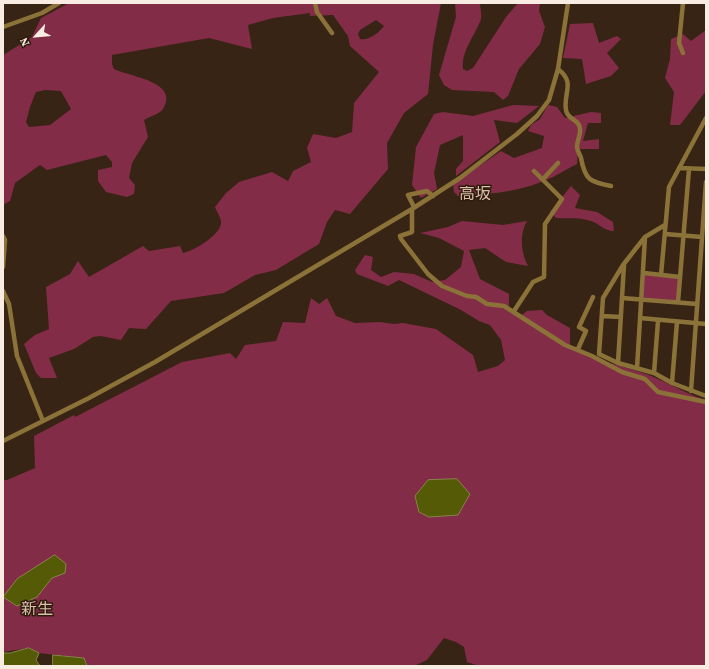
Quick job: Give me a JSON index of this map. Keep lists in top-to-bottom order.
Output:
{
  "districts": ["高坂", "新生"],
  "north": "bottom left"
}
